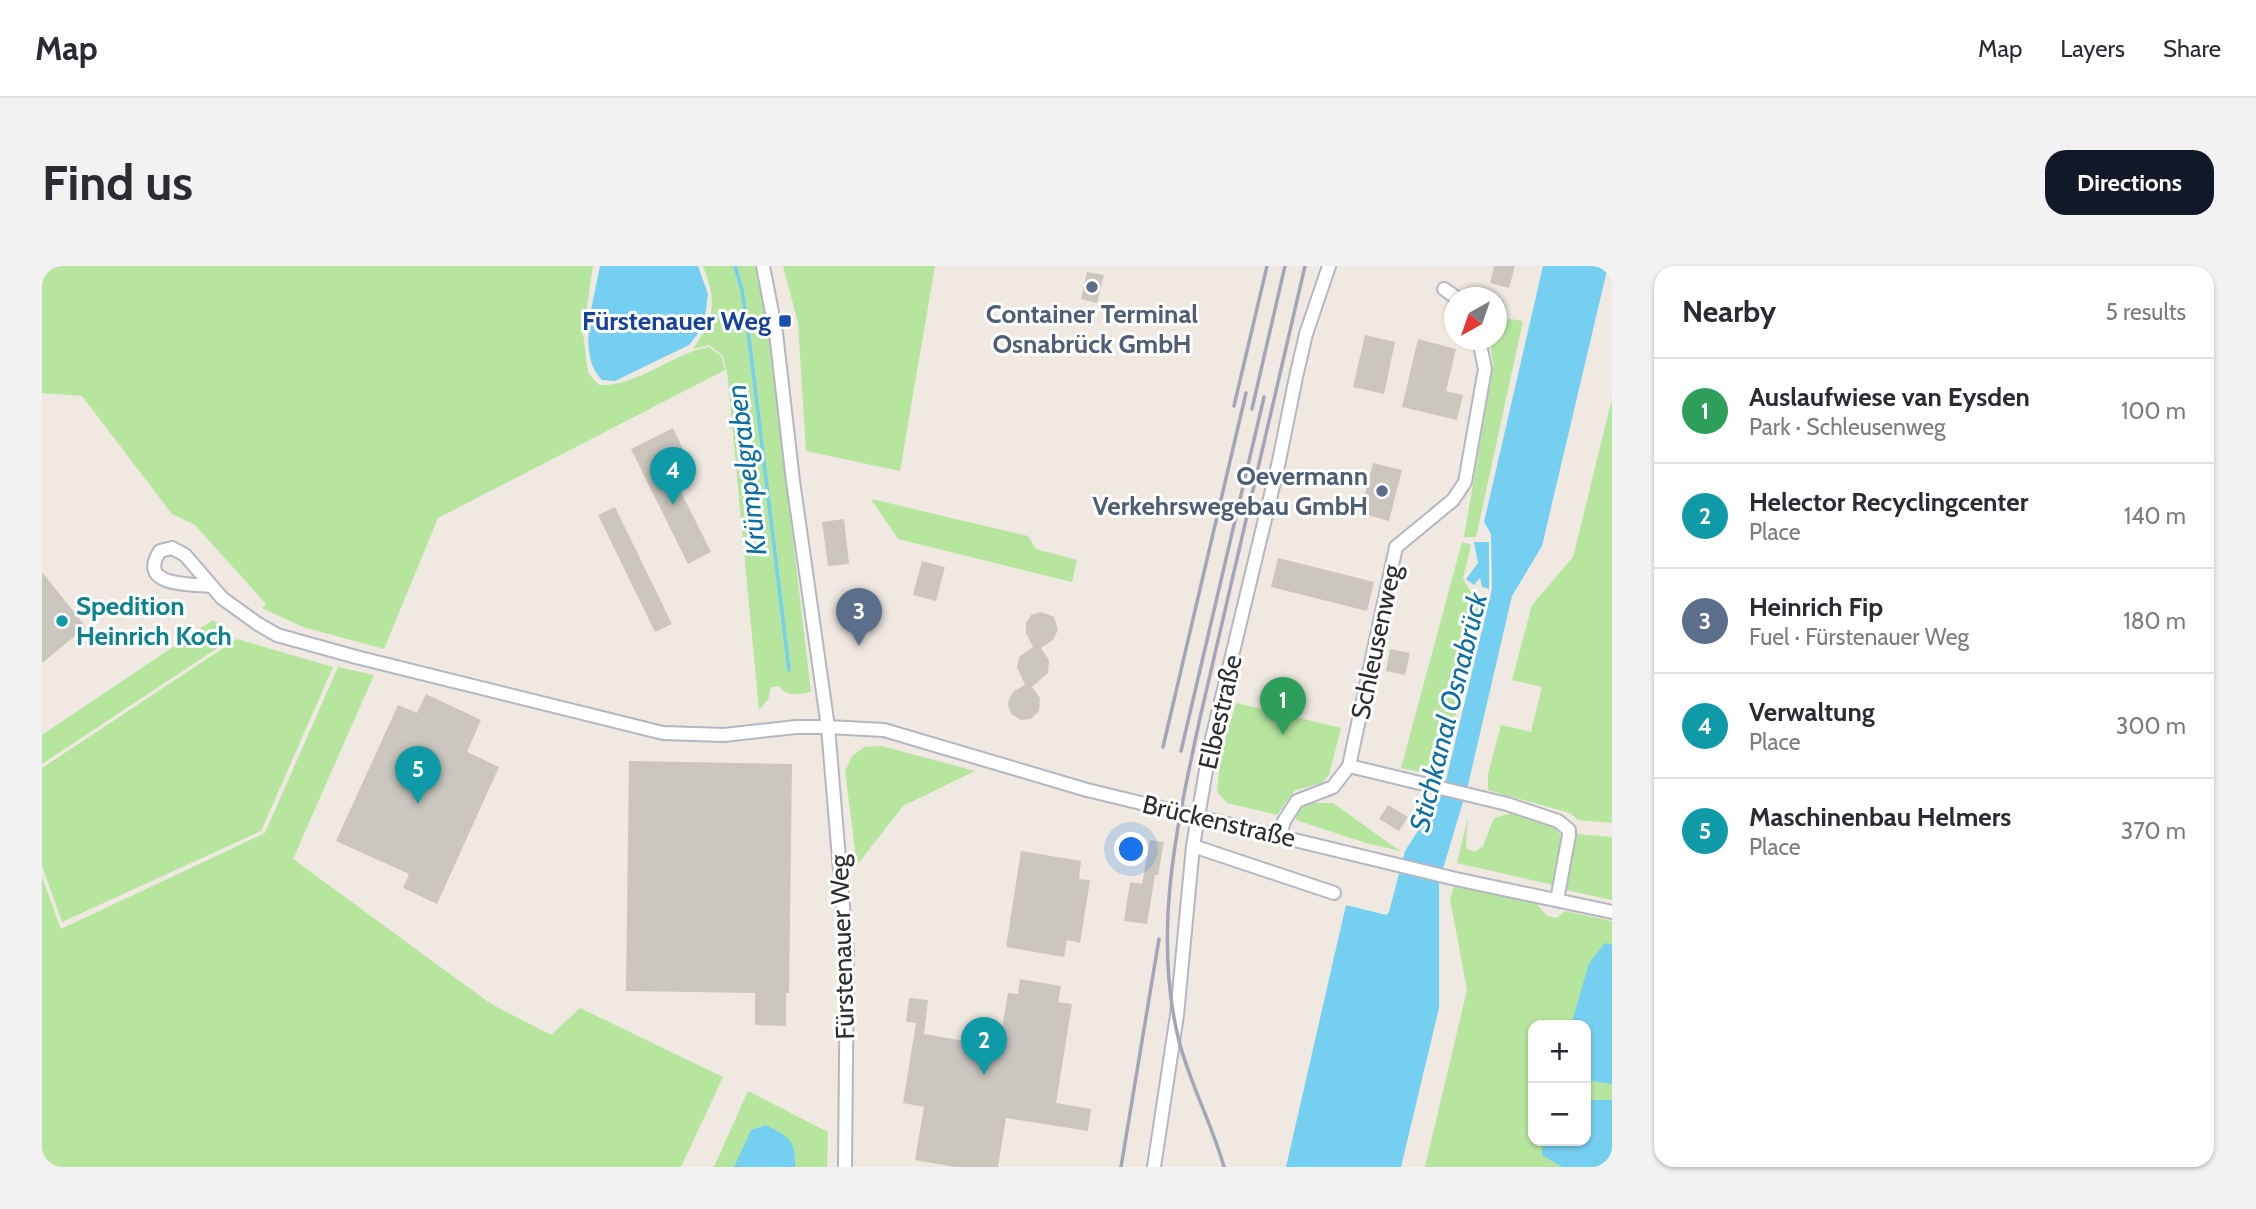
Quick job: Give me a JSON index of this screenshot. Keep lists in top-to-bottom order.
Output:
{
  "streets": {
    "street": [
      "Schleusenweg",
      "Elbestraße",
      "Brückenstraße",
      "Fürstenauer Weg"
    ]
  },
  "crossings": [
    ["Elbestraße", "Brückenstraße"],
    ["Brückenstraße", "Fürstenauer Weg"]
  ],
  "water": ["Krümpelgraben", "Stichkanal Osnabrück"],
  "places": {
    "other": ["Container Terminal Osnabrück GmbH", "Oevermann Verkehrswegebau GmbH", "Spedition Heinrich Koch"],
    "transit": ["Fürstenauer Weg"]
  },
  "north": "bottom left",
  "page": {
    "header": "Map",
    "nav": ["Map", "Layers", "Share"],
    "buttons": "Directions",
    "title": "Find us",
    "heading": ["Nearby", "5 results"],
    "list": [
      {
        "mark": "1",
        "name": "Auslaufwiese van Eysden",
        "note": "Park · Schleusenweg",
        "value": "100 m"
      },
      {
        "mark": "2",
        "name": "Helector Recyclingcenter",
        "note": "Place",
        "value": "140 m"
      },
      {
        "mark": "3",
        "name": "Heinrich Fip",
        "note": "Fuel · Fürstenauer Weg",
        "value": "180 m"
      },
      {
        "mark": "4",
        "name": "Verwaltung",
        "note": "Place",
        "value": "300 m"
      },
      {
        "mark": "5",
        "name": "Maschinenbau Helmers",
        "note": "Place",
        "value": "370 m"
      }
    ],
    "pins": [
      "4",
      "3",
      "1",
      "5",
      "2"
    ],
    "map_buttons": ["+", "−"]
  }
}
